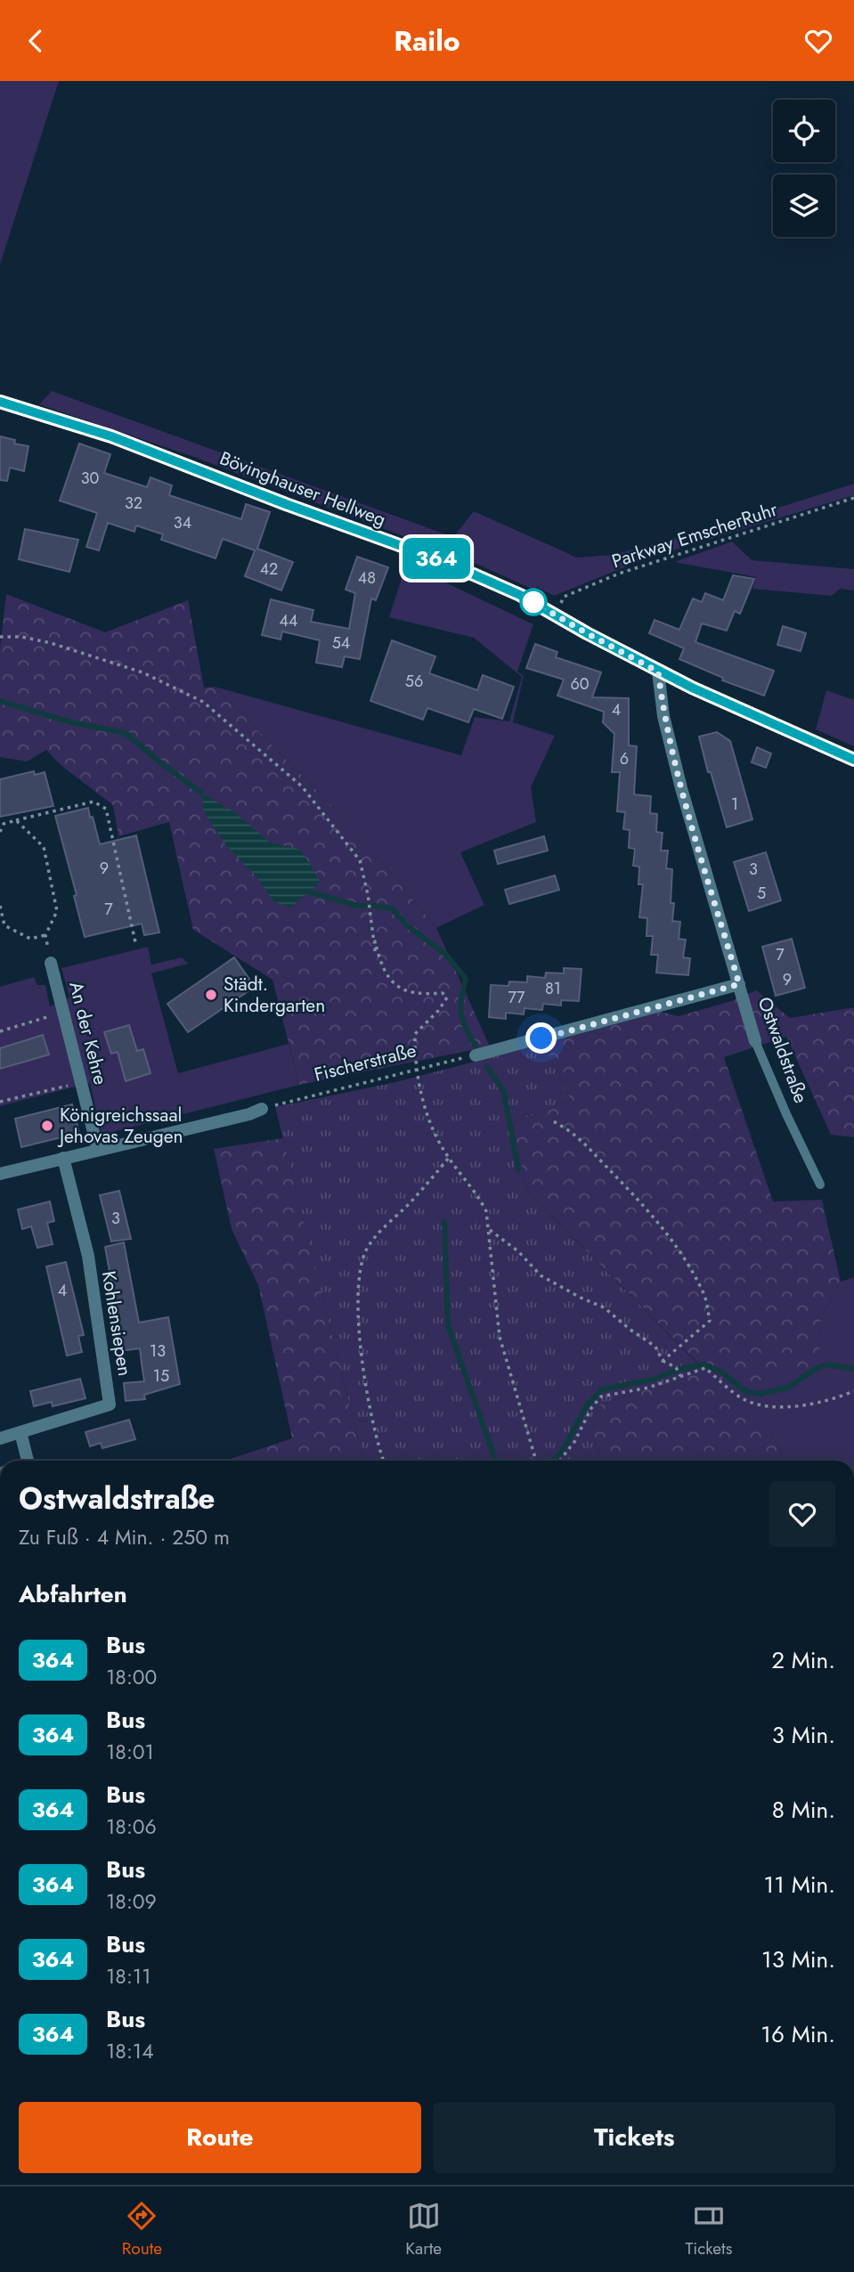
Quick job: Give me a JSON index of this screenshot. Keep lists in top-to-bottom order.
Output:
{
  "streets": {
    "street": [
      "Bövinghauser Hellweg",
      "An der Kehre",
      "Ostwaldstraße",
      "Kohlensiepen"
    ],
    "path": ["Parkway EmscherRuhr", "Fischerstraße"]
  },
  "crossings": [
    ["Bövinghauser Hellweg", "Parkway EmscherRuhr"],
    ["Bövinghauser Hellweg", "Ostwaldstraße"]
  ],
  "places": ["Städt. Kindergarten", "Königreichssaal Jehovas Zeugen"],
  "lines": ["bus line 364"],
  "house_numbers": [
    "30",
    "32",
    "34",
    "42",
    "48",
    "44",
    "54",
    "56",
    "60",
    "4",
    "6",
    "1",
    "9",
    "3",
    "5",
    "7",
    "7",
    "9",
    "81",
    "77",
    "3",
    "4",
    "13",
    "15"
  ],
  "page": {
    "header": "Railo",
    "on_map": "364",
    "heading": [
      ["Ostwaldstraße", "Zu Fuß · 4 Min. · 250 m"],
      "Abfahrten"
    ],
    "list": [
      {
        "mark": "364",
        "name": "Bus",
        "note": "18:00",
        "value": "2 Min."
      },
      {
        "mark": "364",
        "name": "Bus",
        "note": "18:01",
        "value": "3 Min."
      },
      {
        "mark": "364",
        "name": "Bus",
        "note": "18:06",
        "value": "8 Min."
      },
      {
        "mark": "364",
        "name": "Bus",
        "note": "18:09",
        "value": "11 Min."
      },
      {
        "mark": "364",
        "name": "Bus",
        "note": "18:11",
        "value": "13 Min."
      },
      {
        "mark": "364",
        "name": "Bus",
        "note": "18:14",
        "value": "16 Min."
      }
    ],
    "buttons": ["Route", "Tickets"],
    "tabs": ["Route", "Karte", "Tickets"]
  }
}
